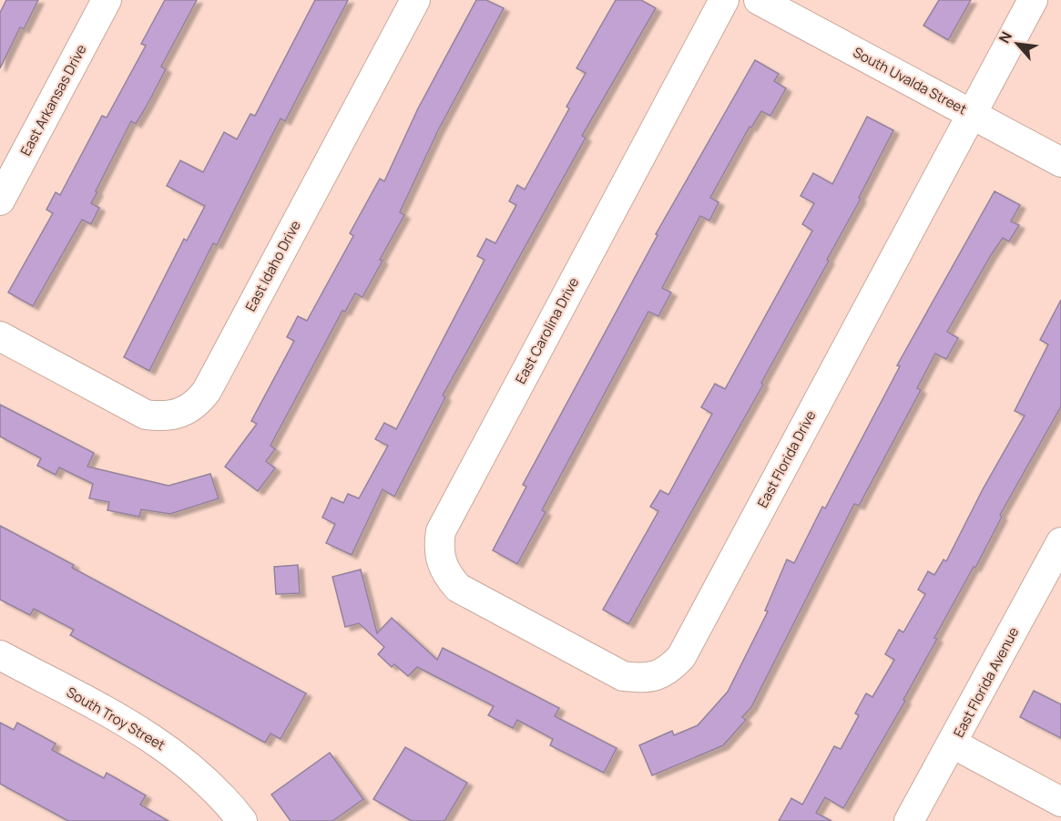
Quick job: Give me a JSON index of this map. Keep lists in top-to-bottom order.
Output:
{
  "streets": {
    "street": [
      "South Uvalda Street",
      "East Arkansas Drive",
      "East Idaho Drive",
      "East Carolina Drive",
      "East Florida Drive",
      "East Florida Avenue",
      "South Troy Street"
    ]
  },
  "crossings": [
    ["South Uvalda Street", "East Florida Drive"],
    ["East Carolina Drive", "East Florida Drive"]
  ],
  "north": "top left"
}
